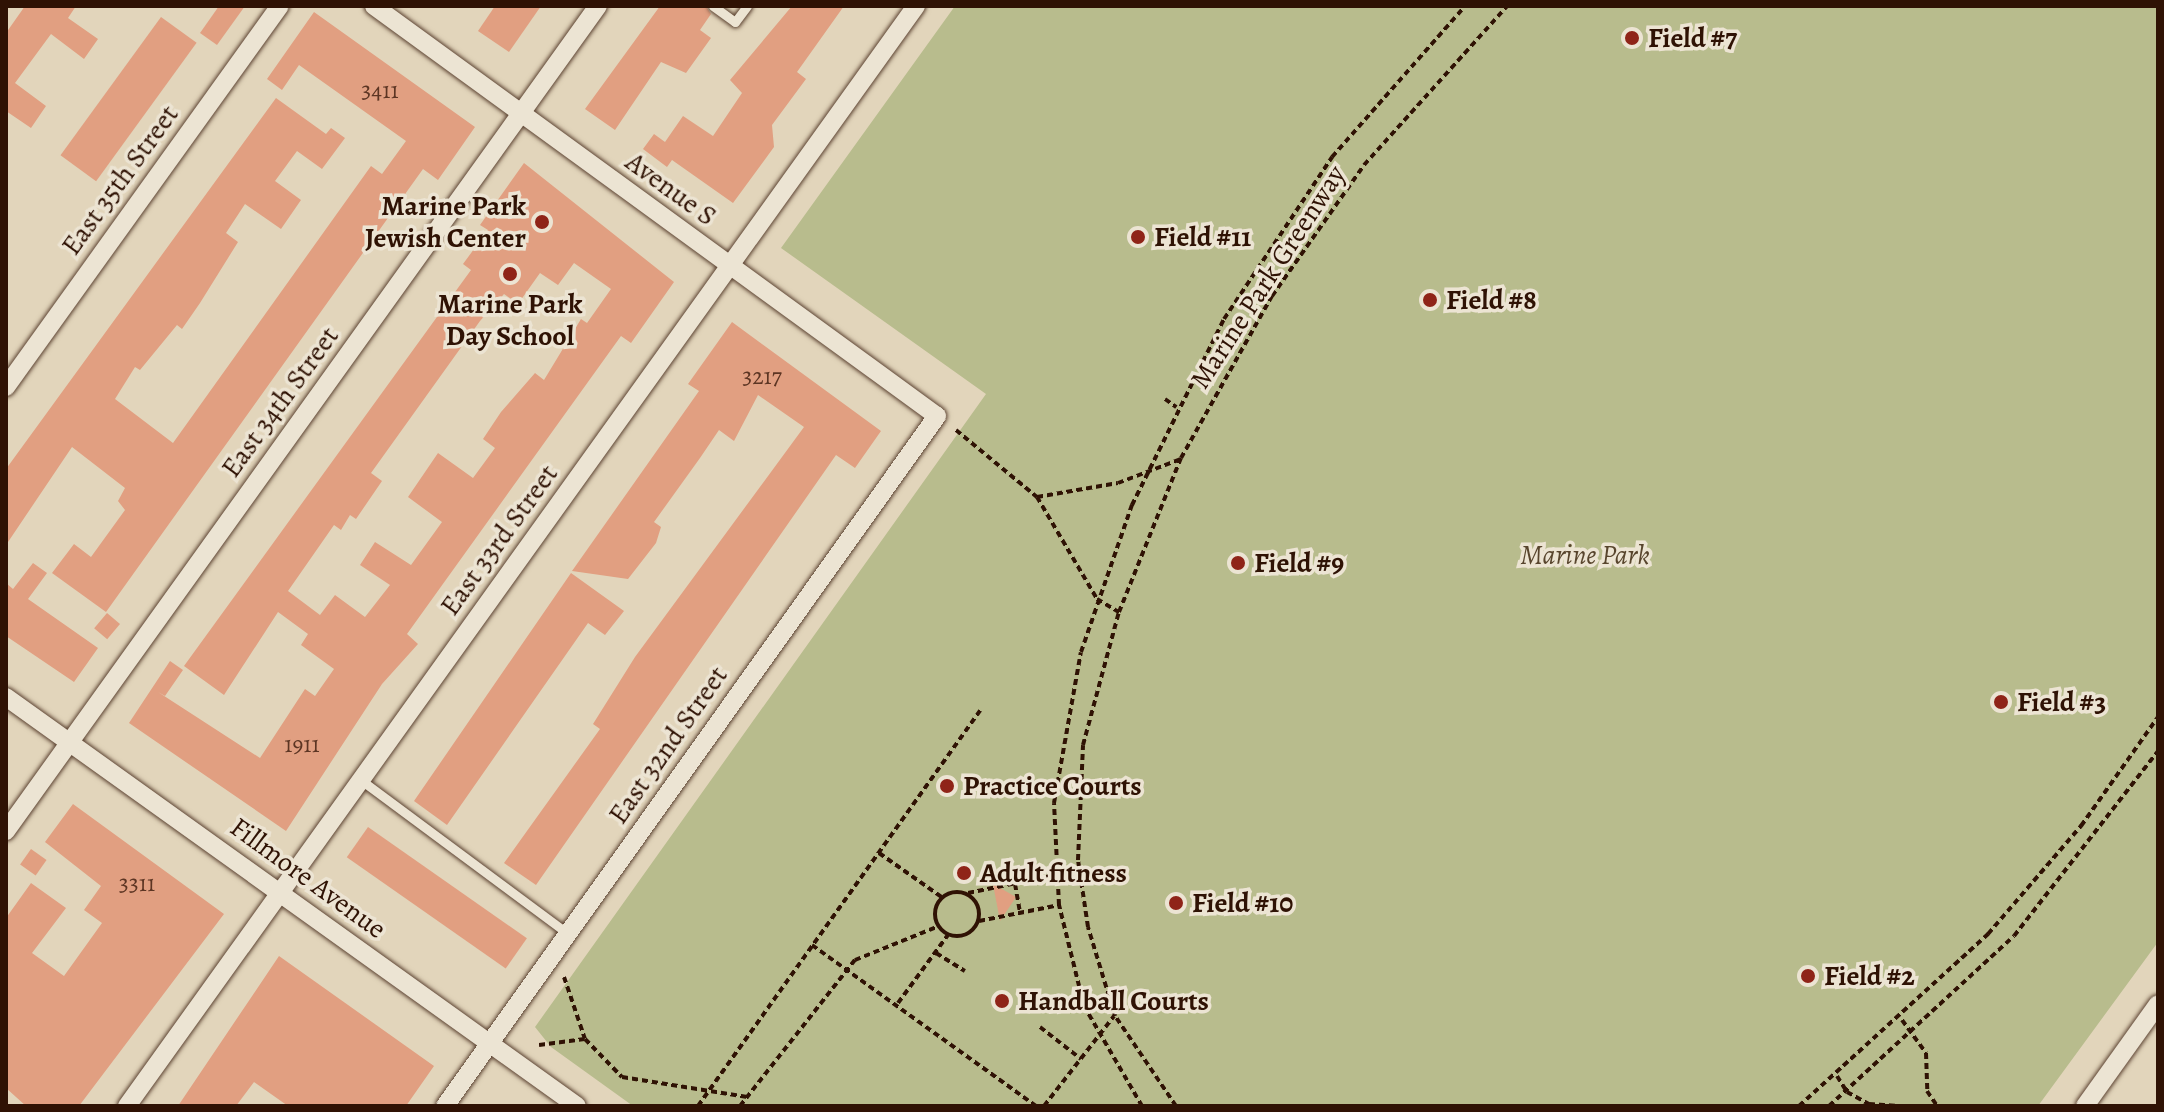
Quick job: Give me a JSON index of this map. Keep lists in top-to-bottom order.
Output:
{
  "streets": {
    "street": [
      "East 35th Street",
      "Avenue S",
      "East 34th Street",
      "East 33rd Street",
      "East 32nd Street",
      "Fillmore Avenue"
    ],
    "path": ["Marine Park Greenway"]
  },
  "crossings": [
    ["Avenue S", "East 34th Street"],
    ["Avenue S", "East 33rd Street"],
    ["Avenue S", "East 32nd Street"],
    ["East 34th Street", "Fillmore Avenue"],
    ["East 33rd Street", "Fillmore Avenue"],
    ["East 32nd Street", "Fillmore Avenue"]
  ],
  "parks": ["Marine Park"],
  "places": [
    "Field #7",
    "Marine Park Jewish Center",
    "Field #11",
    "Marine Park Day School",
    "Field #8",
    "Field #9",
    "Field #3",
    "Practice Courts",
    "Adult fitness",
    "Field #10",
    "Field #2",
    "Handball Courts"
  ],
  "house_numbers": [
    "3411",
    "3217",
    "1911",
    "3311"
  ]
}
